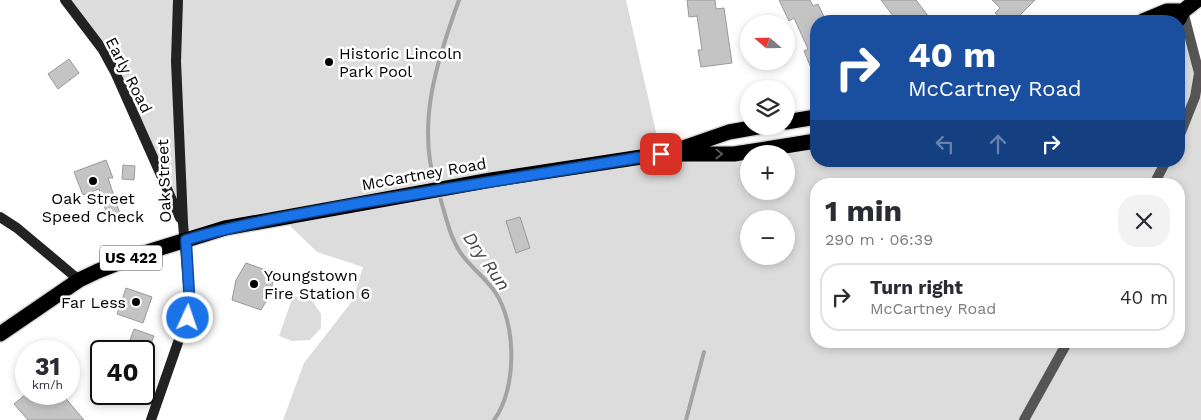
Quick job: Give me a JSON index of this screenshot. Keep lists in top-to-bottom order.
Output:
{
  "streets": {
    "highway": ["McCartney Road", "Oak Street", "US 422"],
    "street": ["Early Road"]
  },
  "crossings": [
    ["Early Road", "Oak Street"],
    ["McCartney Road", "Oak Street"]
  ],
  "water": ["Dry Run"],
  "places": [
    "Historic Lincoln Park Pool",
    "Oak Street Speed Check",
    "Youngstown Fire Station 6",
    "Far Less"
  ],
  "north": "left",
  "page": {
    "map_buttons": ["+", "−"],
    "turn": ["40 m", "McCartney Road"],
    "heading": ["1 min", "290 m · 06:39"],
    "list": [
      {
        "name": "Turn right",
        "note": "McCartney Road",
        "value": "40 m"
      }
    ],
    "speed": "31 km/h",
    "limit": "40"
  }
}
